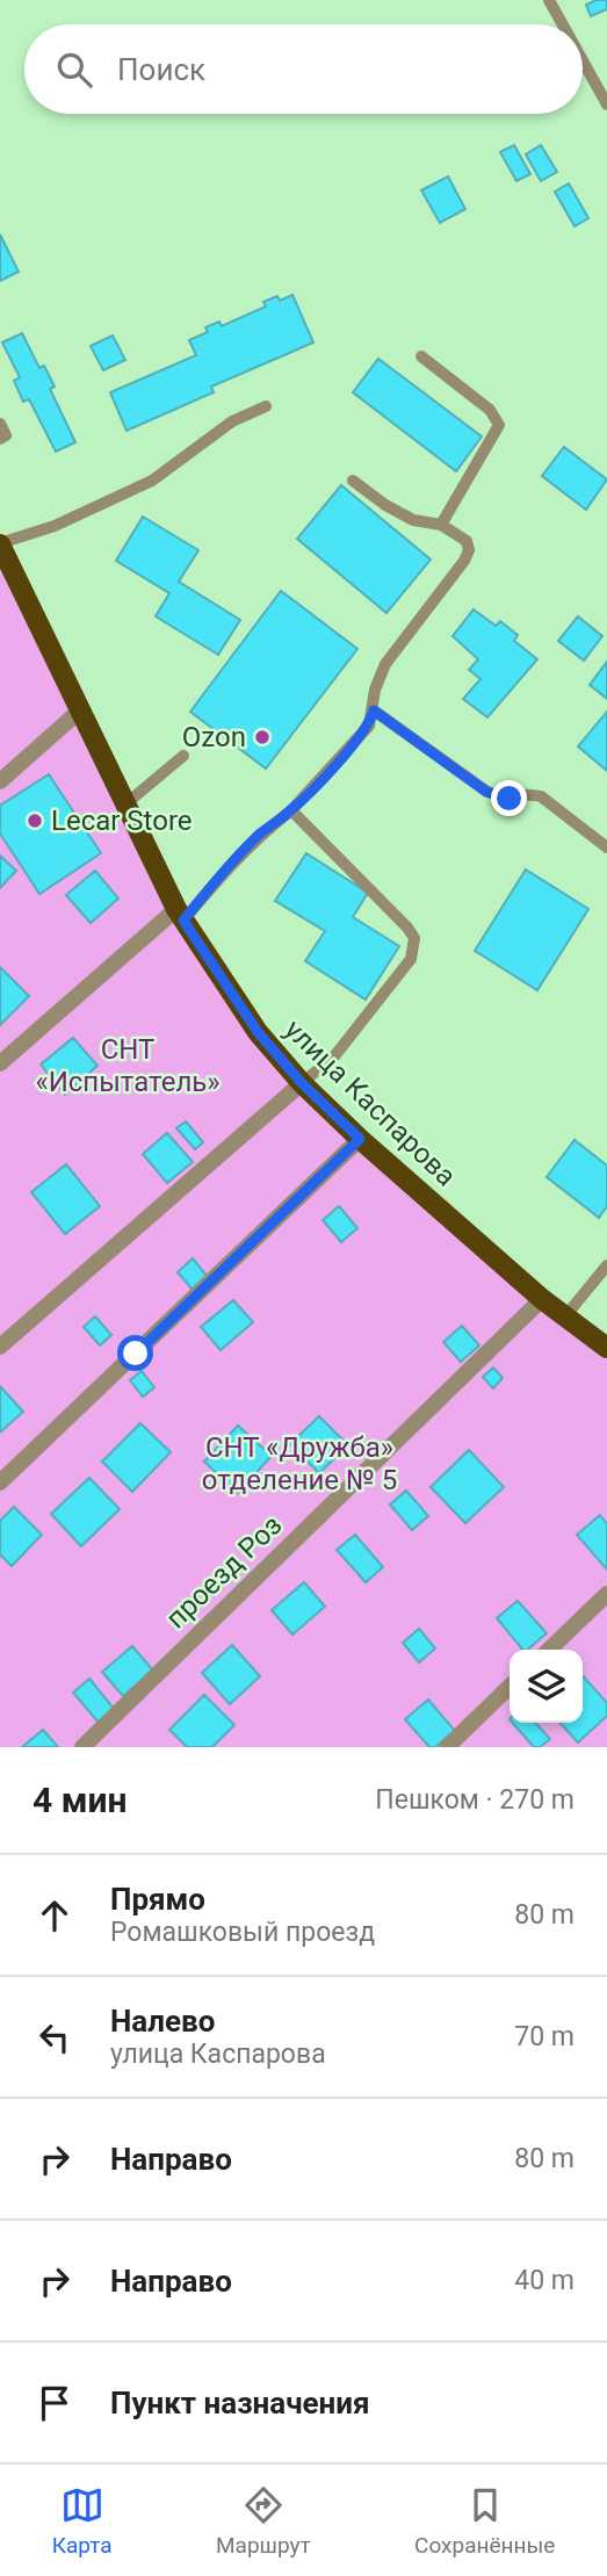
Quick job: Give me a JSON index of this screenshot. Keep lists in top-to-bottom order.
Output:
{
  "streets": {
    "main road": ["улица Каспарова"],
    "street": ["проезд Роз"]
  },
  "crossings": [
    ["улица Каспарова", "проезд Роз"]
  ],
  "parks": ["СНТ «Испытатель»", "СНТ «Дружба» отделение № 5"],
  "places": ["Ozon", "Lecar Store"],
  "page": {
    "search": "Поиск",
    "heading": ["4 мин", "Пешком · 270 m"],
    "list": [
      ["Прямо", "Ромашковый проезд", "80 m"],
      ["Налево", "улица Каспарова", "70 m"],
      ["Направо", "80 m"],
      ["Направо", "40 m"],
      "Пункт назначения"
    ],
    "nav": ["Карта", "Маршрут", "Сохранённые"]
  }
}
